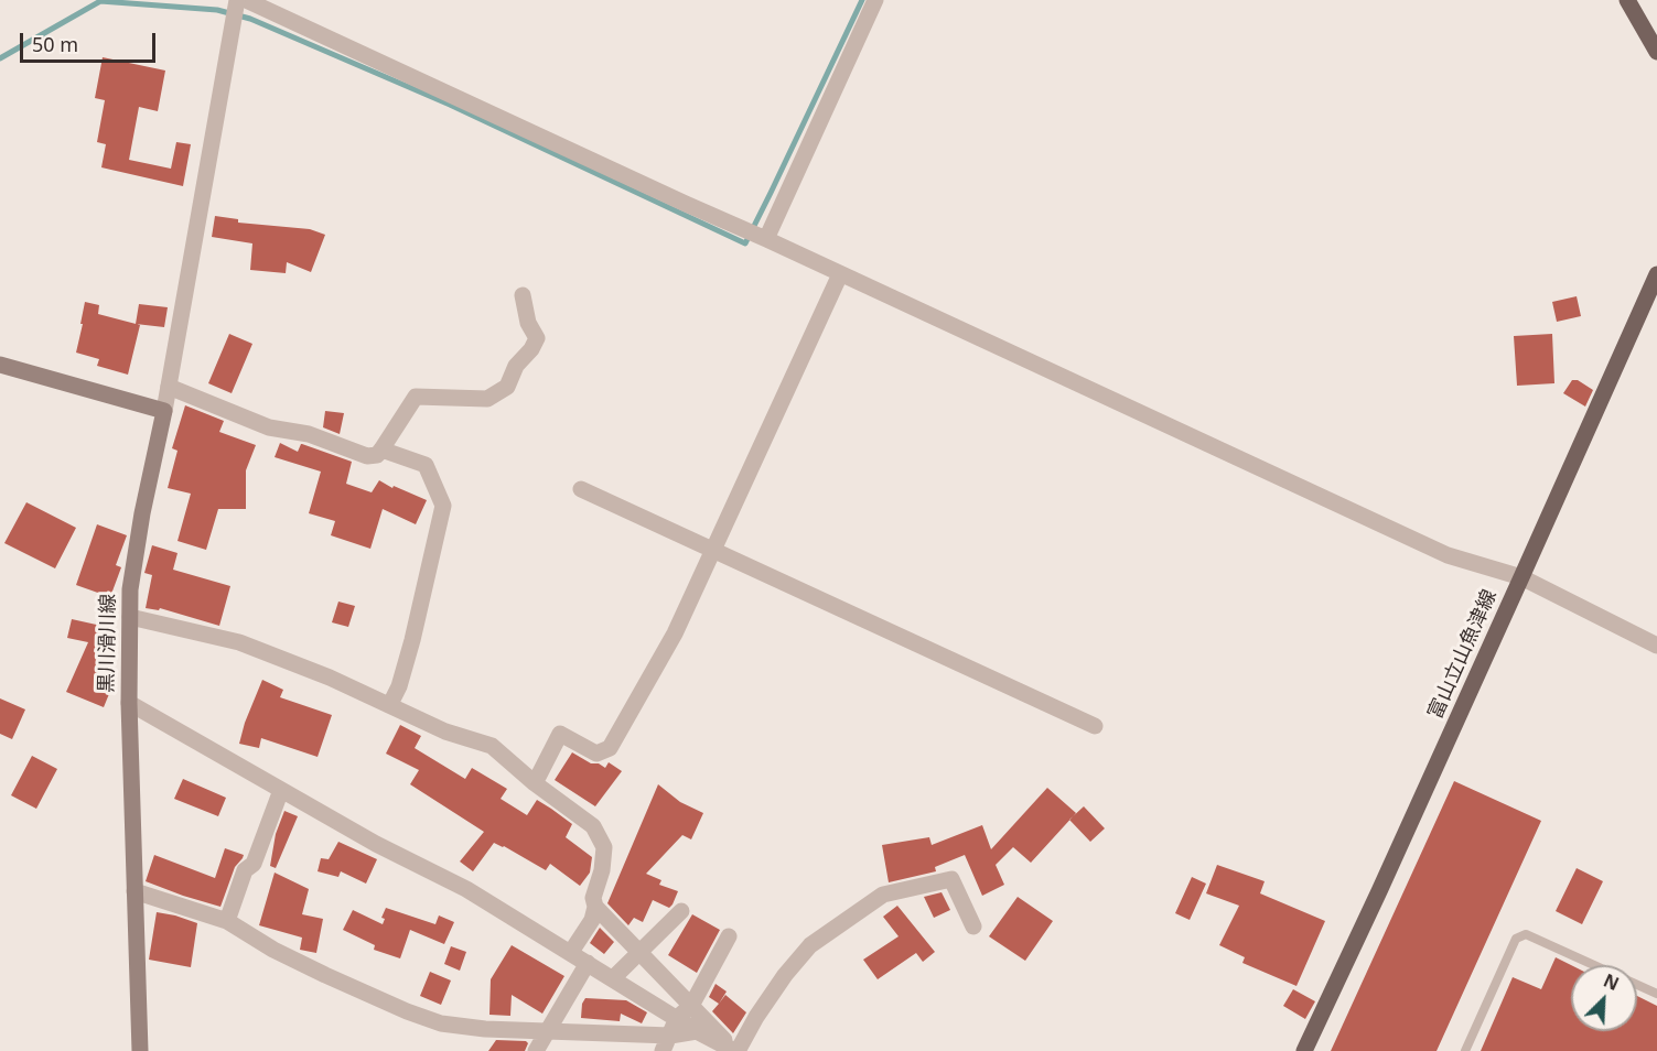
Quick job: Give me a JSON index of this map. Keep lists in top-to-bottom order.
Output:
{
  "streets": {
    "main road": ["黒川滑川線", "富山立山魚津線"]
  },
  "scale_bar": "50 m",
  "north": "top right"
}
